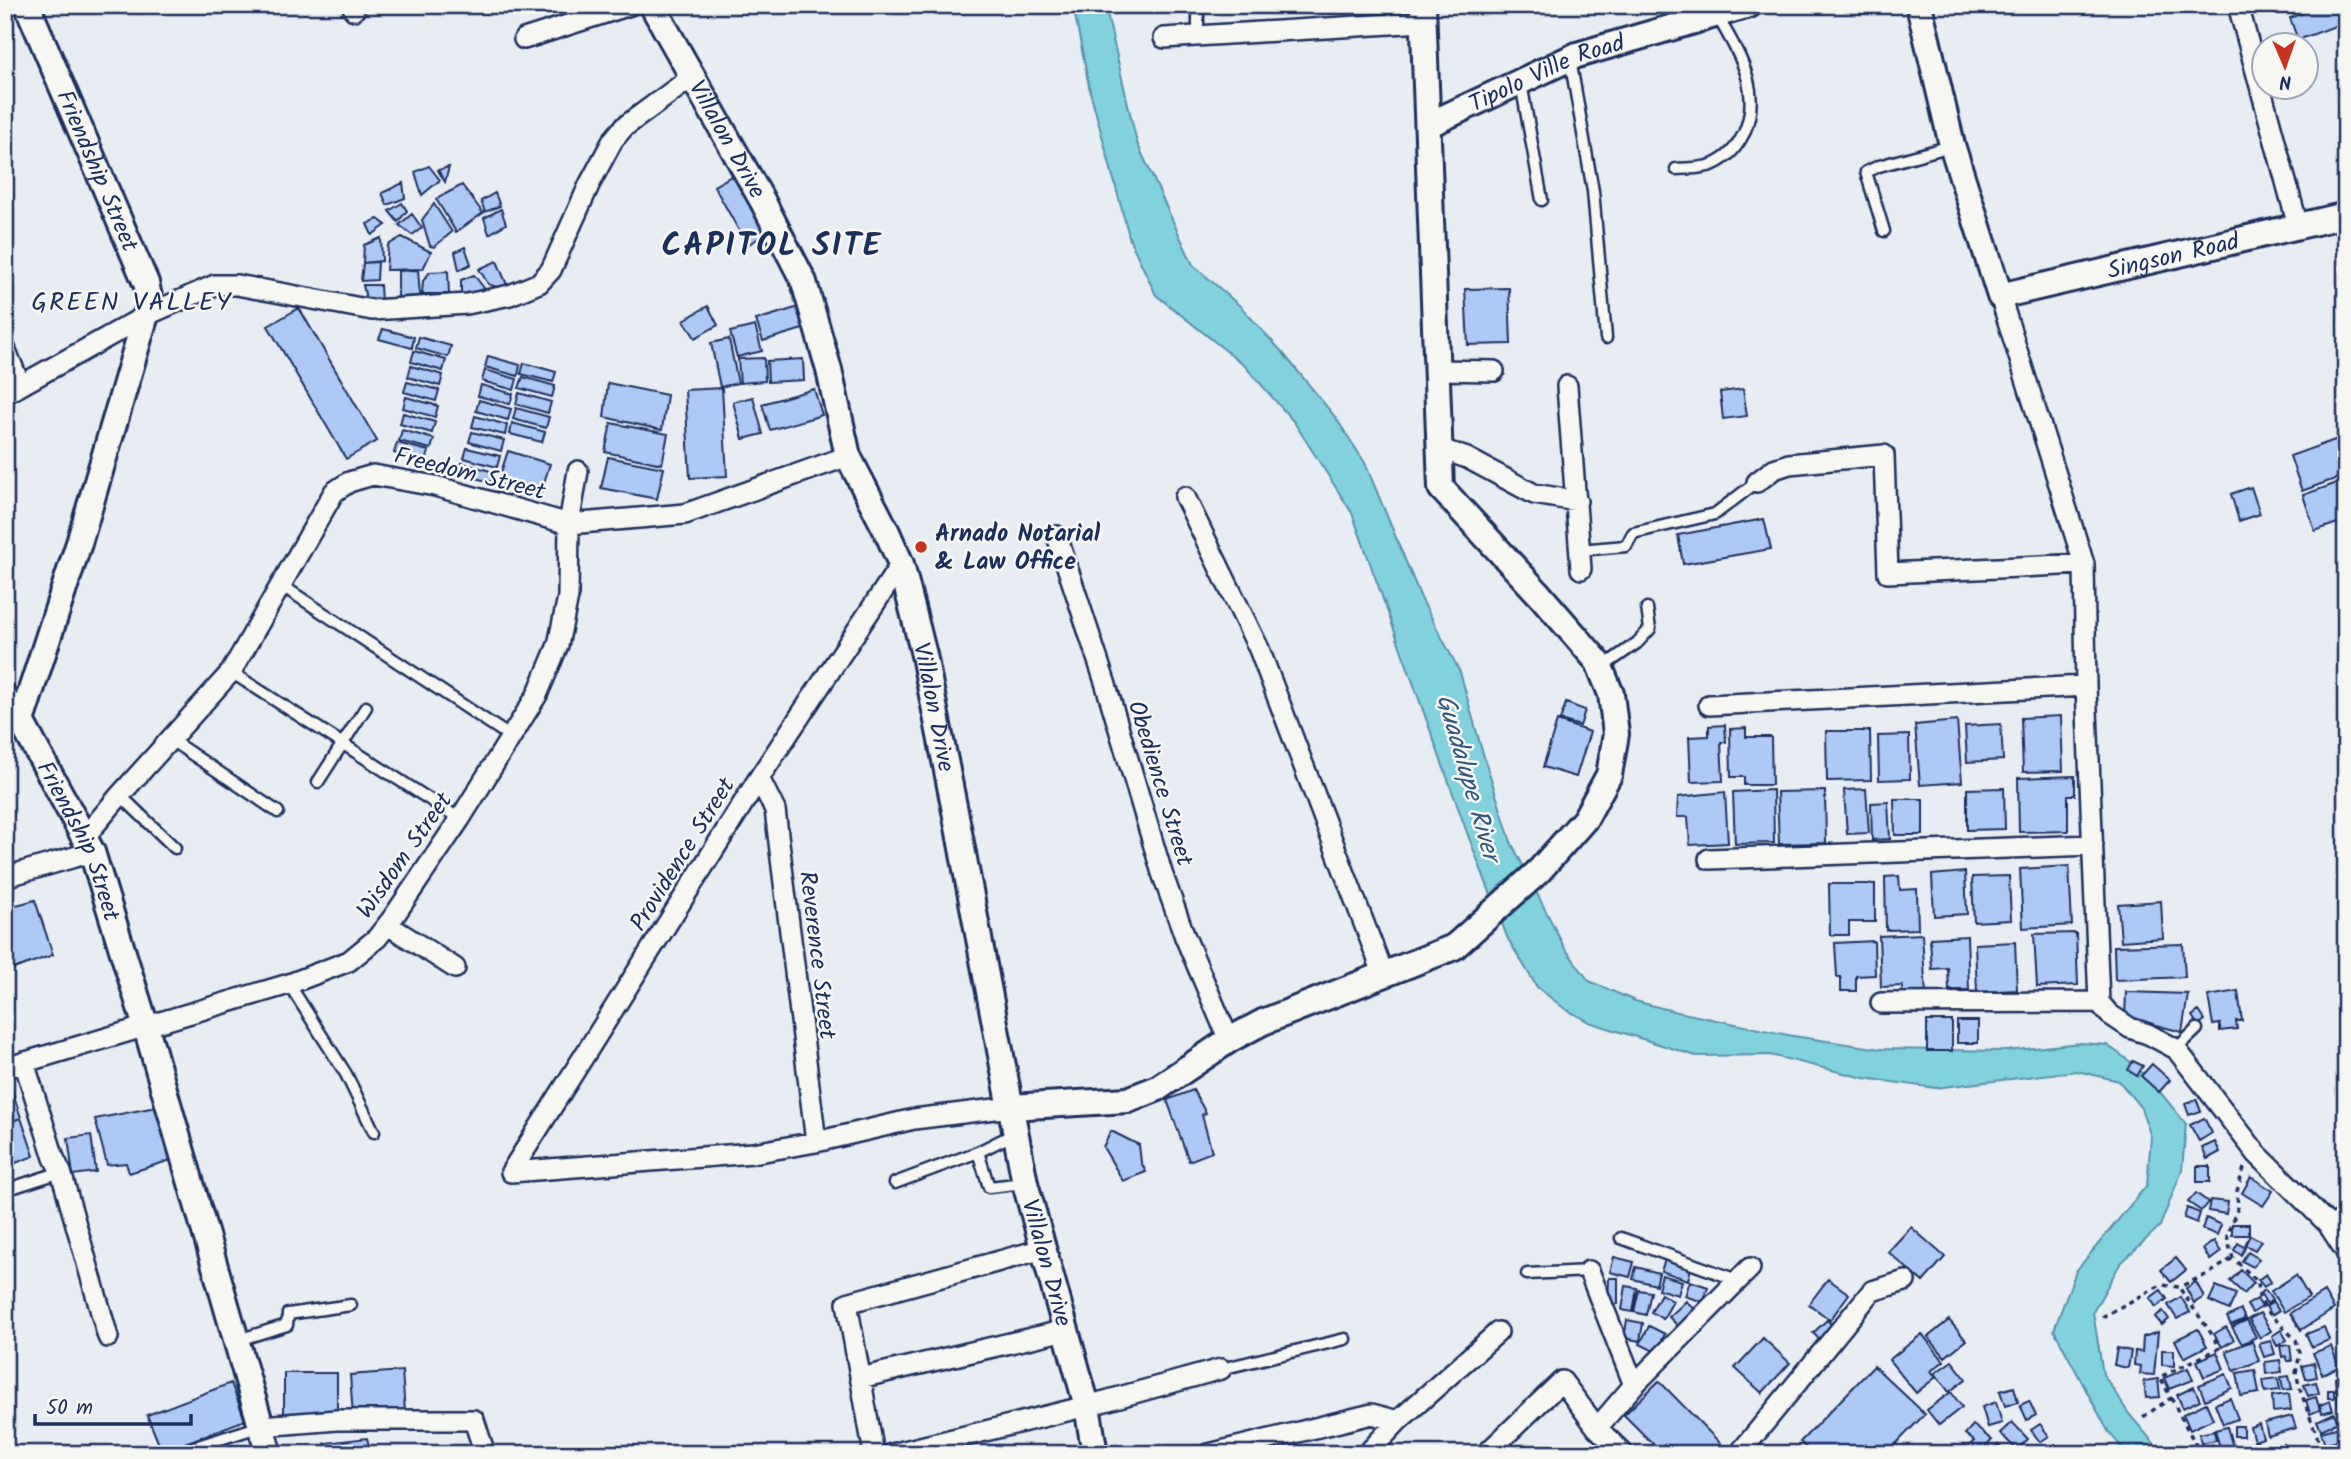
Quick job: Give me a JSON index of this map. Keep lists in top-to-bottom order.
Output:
{
  "streets": {
    "street": [
      "Tipolo Ville Road",
      "Villalon Drive",
      "Friendship Street",
      "Singson Road",
      "Freedom Street",
      "Obedience Street",
      "Providence Street",
      "Wisdom Street",
      "Reverence Street"
    ]
  },
  "crossings": [
    ["Villalon Drive", "Freedom Street"],
    ["Villalon Drive", "Providence Street"],
    ["Friendship Street", "Freedom Street"],
    ["Friendship Street", "Wisdom Street"],
    ["Freedom Street", "Wisdom Street"],
    ["Providence Street", "Reverence Street"]
  ],
  "districts": ["CAPITOL SITE", "GREEN VALLEY"],
  "water": ["Guadalupe River"],
  "places": ["Arnado Notarial & Law Office"],
  "scale_bar": "50 m",
  "north": "bottom"
}
